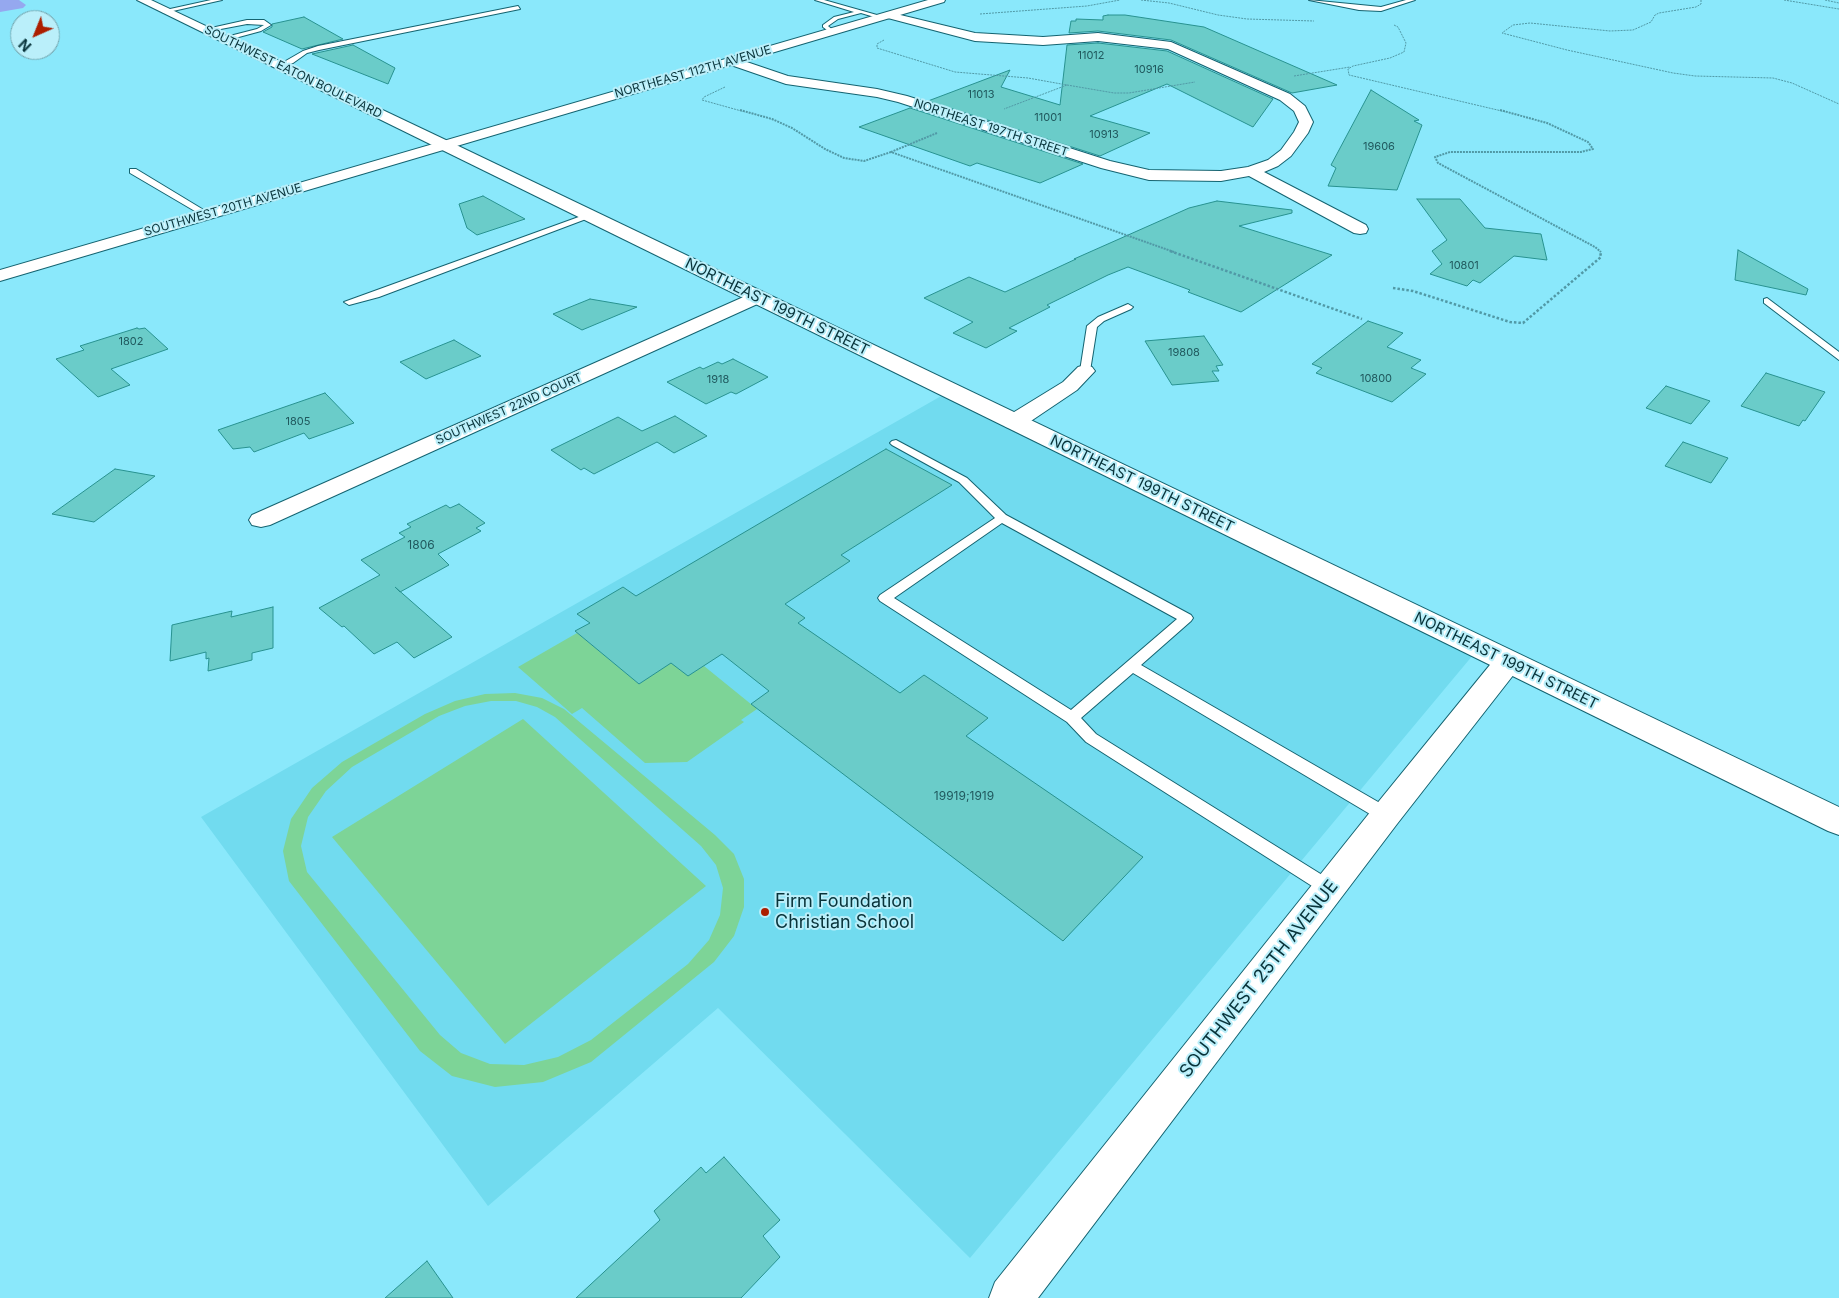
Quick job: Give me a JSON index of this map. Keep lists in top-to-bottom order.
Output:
{
  "streets": {
    "street": [
      "SOUTHWEST EATON BOULEVARD",
      "NORTHEAST 112TH AVENUE",
      "NORTHEAST 197TH STREET",
      "SOUTHWEST 20TH AVENUE",
      "NORTHEAST 199TH STREET",
      "SOUTHWEST 22ND COURT",
      "SOUTHWEST 25TH AVENUE"
    ]
  },
  "crossings": [
    ["SOUTHWEST EATON BOULEVARD", "NORTHEAST 112TH AVENUE"],
    ["SOUTHWEST EATON BOULEVARD", "SOUTHWEST 20TH AVENUE"],
    ["SOUTHWEST EATON BOULEVARD", "NORTHEAST 199TH STREET"],
    ["NORTHEAST 112TH AVENUE", "NORTHEAST 197TH STREET"],
    ["NORTHEAST 112TH AVENUE", "SOUTHWEST 20TH AVENUE"],
    ["NORTHEAST 112TH AVENUE", "NORTHEAST 199TH STREET"],
    ["SOUTHWEST 20TH AVENUE", "NORTHEAST 199TH STREET"],
    ["NORTHEAST 199TH STREET", "SOUTHWEST 22ND COURT"],
    ["NORTHEAST 199TH STREET", "SOUTHWEST 25TH AVENUE"]
  ],
  "places": ["Firm Foundation Christian School"],
  "house_numbers": [
    "11012",
    "10916",
    "11013",
    "11001",
    "10913",
    "19606",
    "10801",
    "1802",
    "19808",
    "10800",
    "1918",
    "1805",
    "1806",
    "19919;1919"
  ],
  "north": "bottom left"
}
